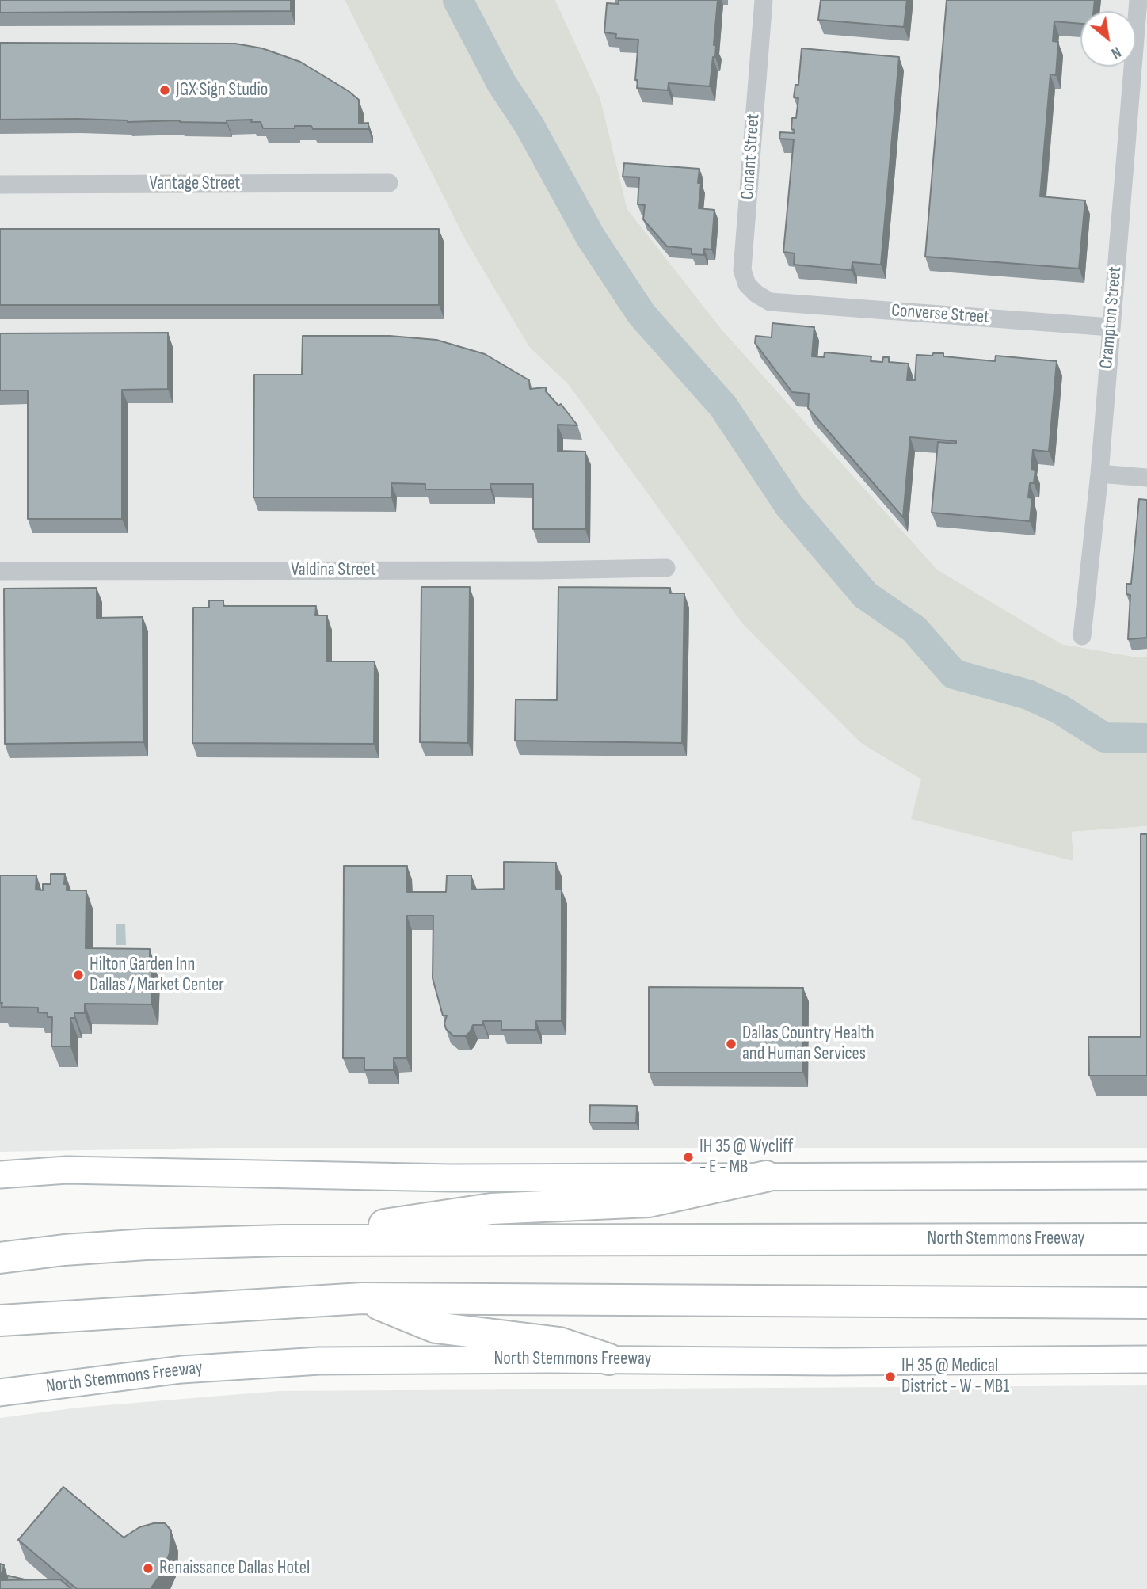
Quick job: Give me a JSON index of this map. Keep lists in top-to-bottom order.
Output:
{
  "streets": {
    "highway": ["North Stemmons Freeway"],
    "street": [
      "Conant Street",
      "Vantage Street",
      "Converse Street",
      "Crampton Street",
      "Valdina Street"
    ]
  },
  "crossings": [
    ["Conant Street", "Converse Street"],
    ["Converse Street", "Crampton Street"]
  ],
  "places": [
    "JGX Sign Studio",
    "Hilton Garden Inn Dallas / Market Center",
    "Dallas Country Health and Human Services",
    "IH 35 @ Wycliff - E - MB",
    "IH 35 @ Medical District - W - MB1",
    "Renaissance Dallas Hotel"
  ],
  "north": "bottom right"
}
